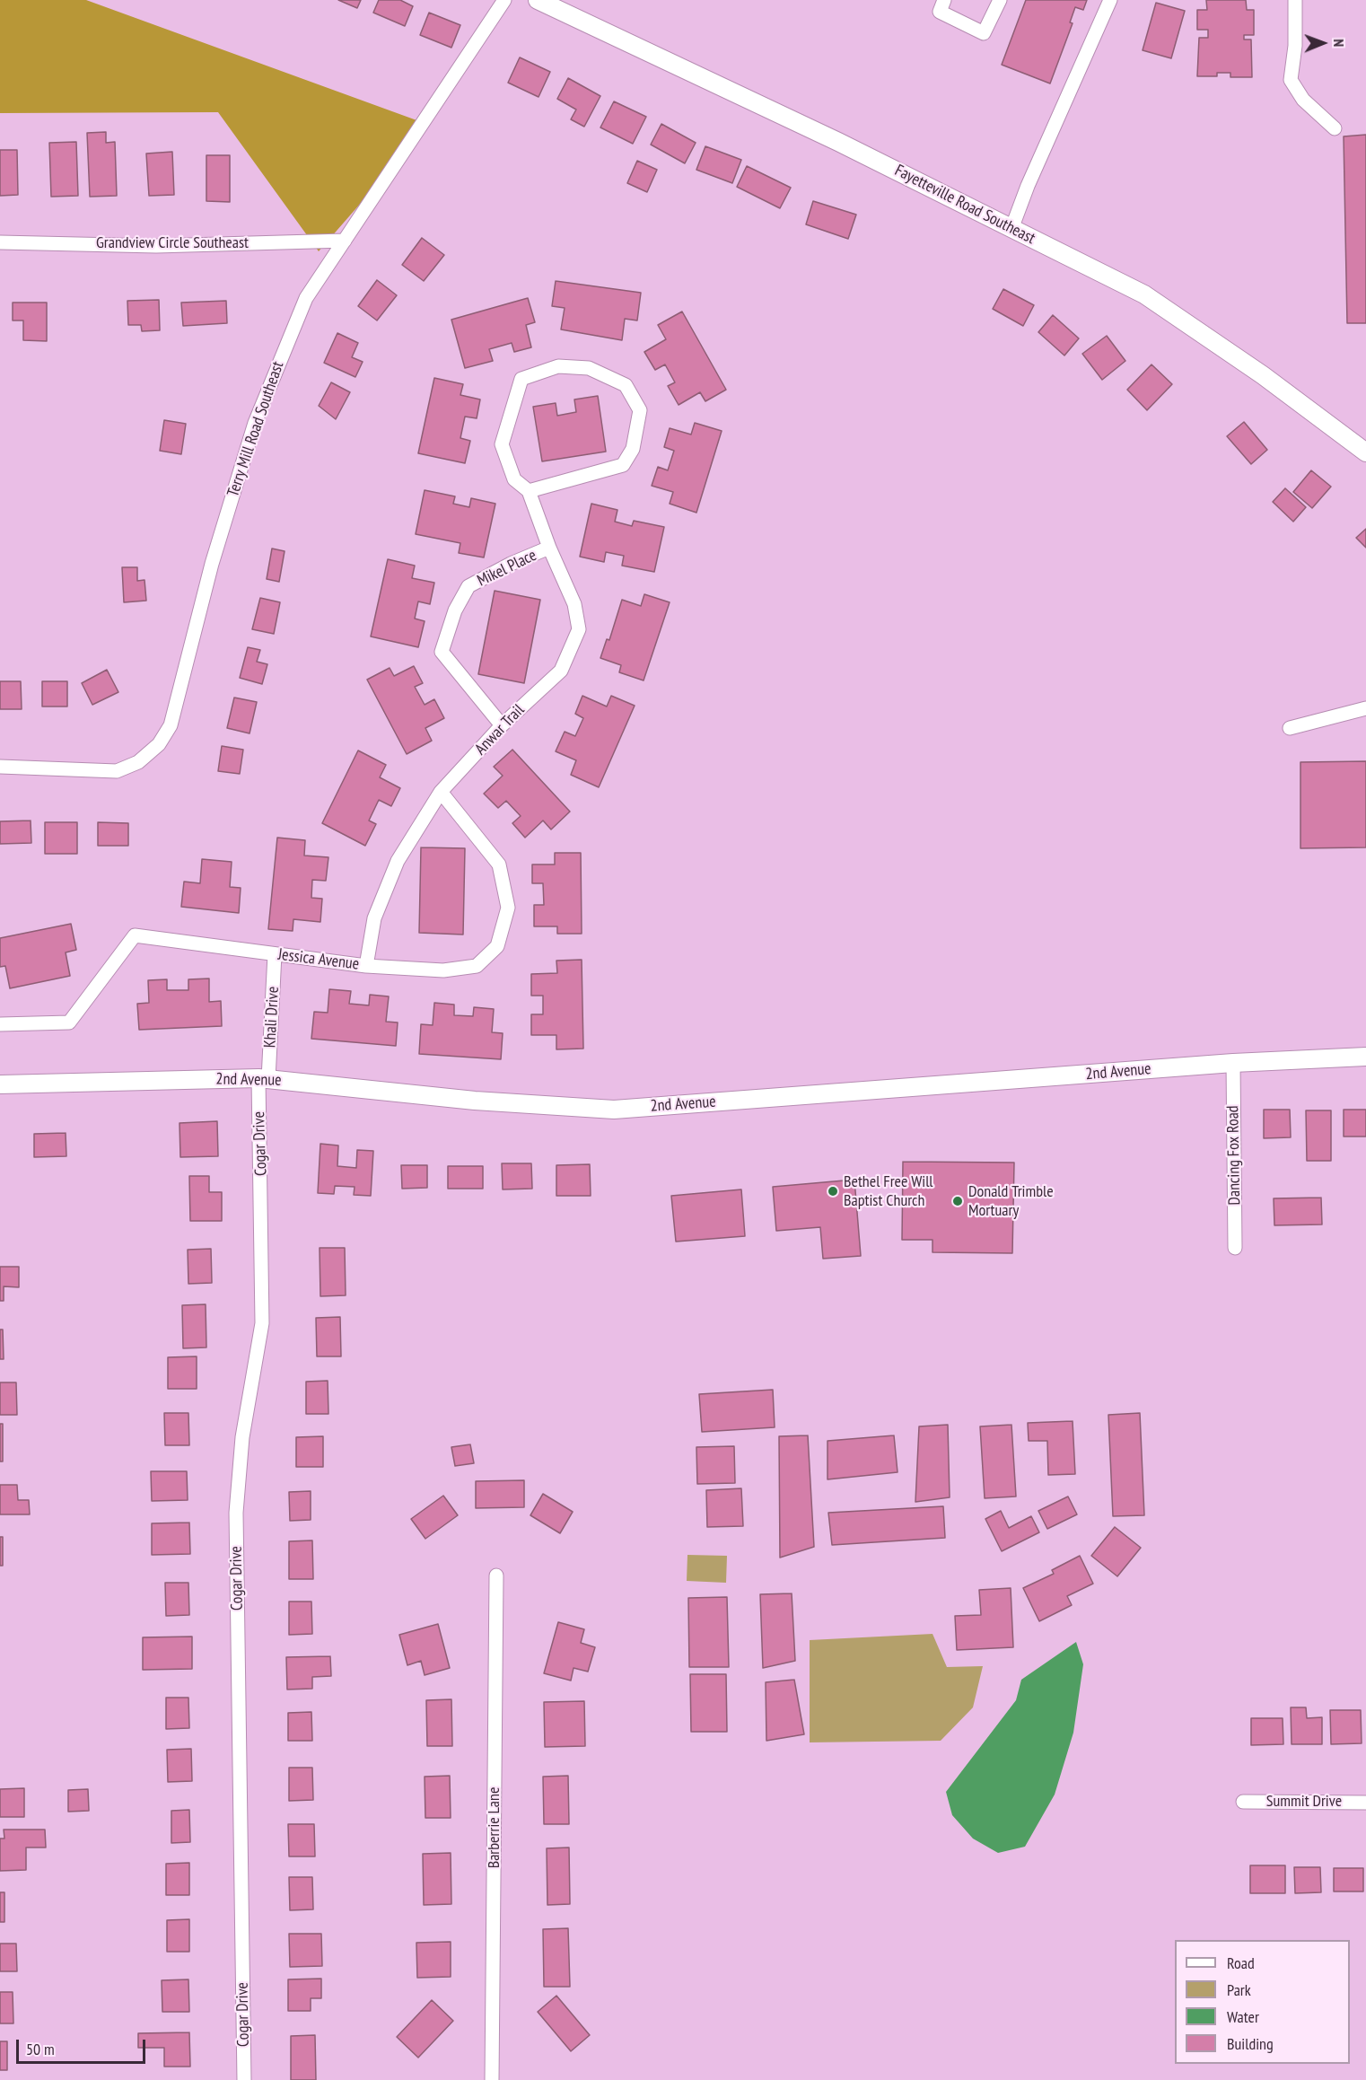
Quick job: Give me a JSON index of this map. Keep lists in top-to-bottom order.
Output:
{
  "streets": {
    "street": [
      "Fayetteville Road Southeast",
      "Grandview Circle Southeast",
      "Terry Mill Road Southeast",
      "Mikel Place",
      "Anwar Trail",
      "Jessica Avenue",
      "Khali Drive",
      "2nd Avenue",
      "Cogar Drive",
      "Dancing Fox Road",
      "Summit Drive",
      "Barberrie Lane"
    ]
  },
  "crossings": [
    ["Grandview Circle Southeast", "Terry Mill Road Southeast"],
    ["Mikel Place", "Anwar Trail"],
    ["Anwar Trail", "Jessica Avenue"],
    ["Jessica Avenue", "Khali Drive"],
    ["Khali Drive", "2nd Avenue"],
    ["Khali Drive", "Cogar Drive"],
    ["2nd Avenue", "Cogar Drive"],
    ["2nd Avenue", "Dancing Fox Road"]
  ],
  "places": ["Bethel Free Will Baptist Church", "Donald Trimble Mortuary"],
  "legend": [
    "Road",
    "Park",
    "Water",
    "Building"
  ],
  "scale_bar": "50 m",
  "north": "right"
}
